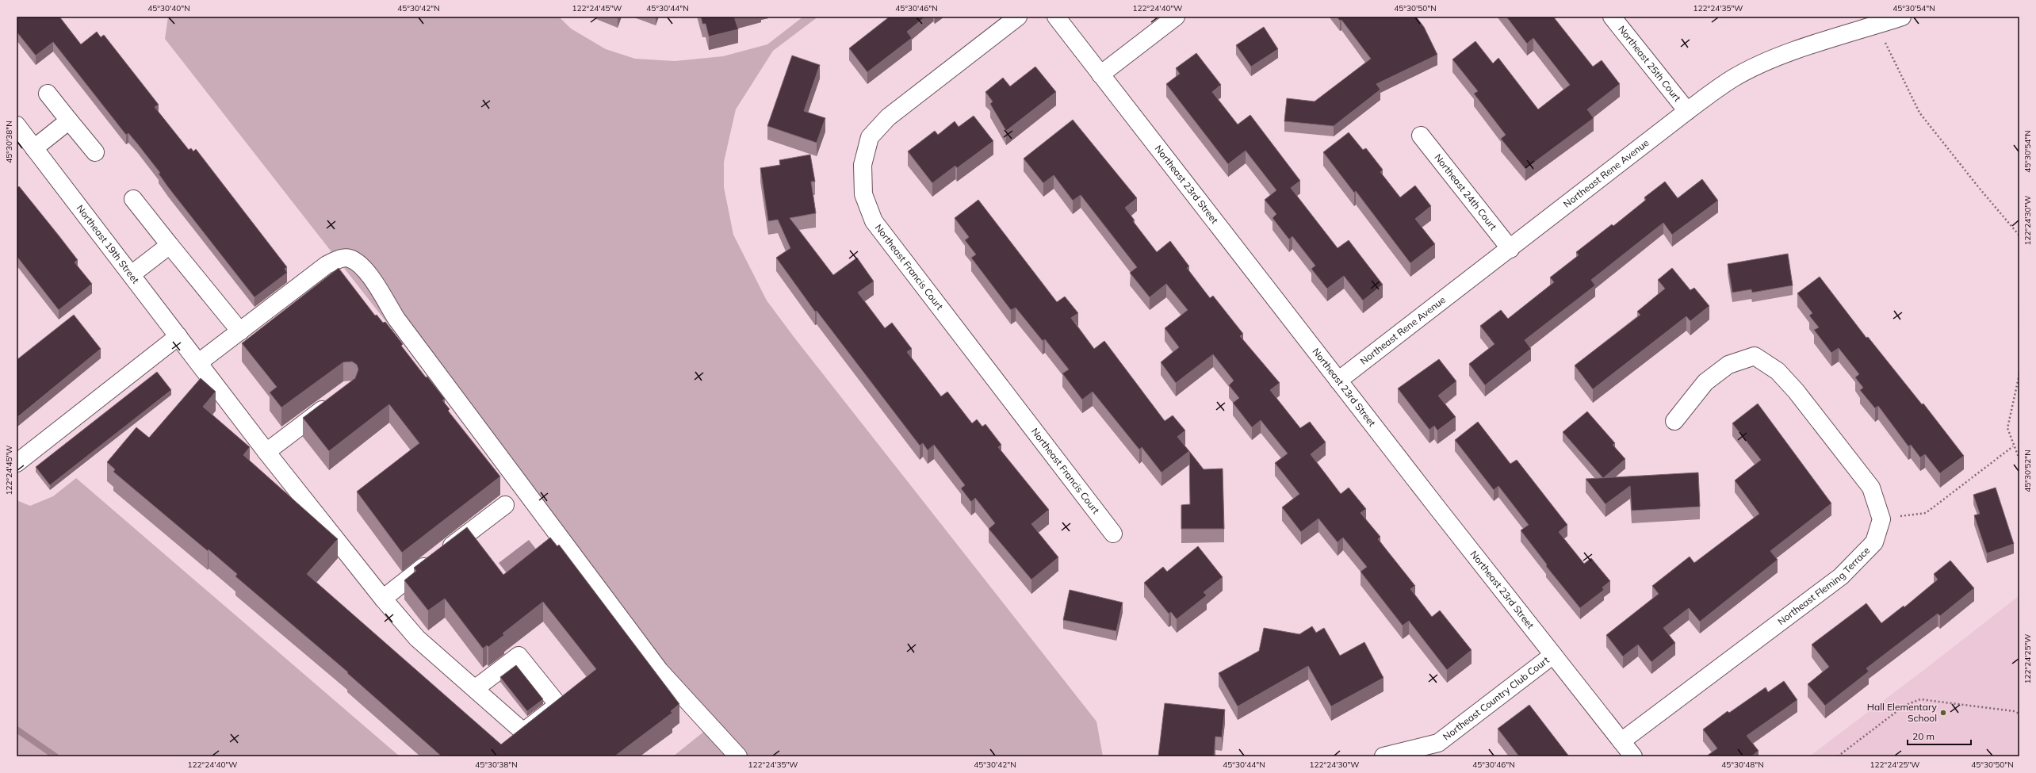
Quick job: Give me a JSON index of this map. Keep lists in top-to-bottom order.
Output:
{
  "streets": {
    "street": [
      "Northeast 25th Court",
      "Northeast Rene Avenue",
      "Northeast 23rd Street",
      "Northeast 24th Court",
      "Northeast 19th Street",
      "Northeast Francis Court",
      "Northeast Fleming Terrace",
      "Northeast Country Club Court"
    ]
  },
  "crossings": [
    ["Northeast 25th Court", "Northeast Rene Avenue"],
    ["Northeast Rene Avenue", "Northeast 23rd Street"],
    ["Northeast Rene Avenue", "Northeast 24th Court"],
    ["Northeast 23rd Street", "Northeast Fleming Terrace"],
    ["Northeast 23rd Street", "Northeast Country Club Court"]
  ],
  "places": ["Hall Elementary School"],
  "scale_bar": "20 m",
  "coordinates": [
    "45°30'40\"N",
    "45°30'42\"N",
    "122°24'45\"W",
    "45°30'44\"N",
    "45°30'46\"N",
    "122°24'40\"W",
    "45°30'50\"N",
    "122°24'35\"W",
    "45°30'54\"N",
    "45°30'38\"N",
    "122°24'30\"W",
    "45°30'52\"N",
    "122°24'25\"W",
    "45°30'48\"N"
  ]
}
